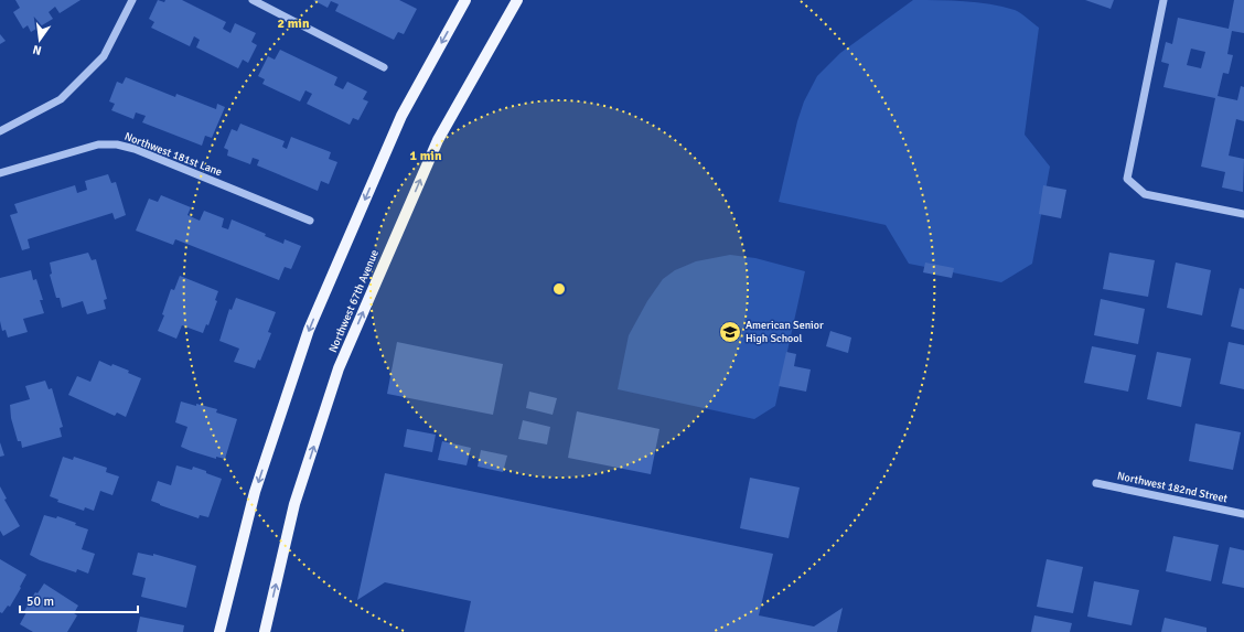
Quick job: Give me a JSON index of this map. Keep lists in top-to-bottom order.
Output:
{
  "streets": {
    "main road": ["Northwest 67th Avenue"],
    "street": ["Northwest 181st Lane", "Northwest 182nd Street"]
  },
  "places": {
    "school or university": ["American Senior High School"]
  },
  "scale_bar": "50 m",
  "north": "bottom",
  "rings": ["2 min", "1 min"]
}
